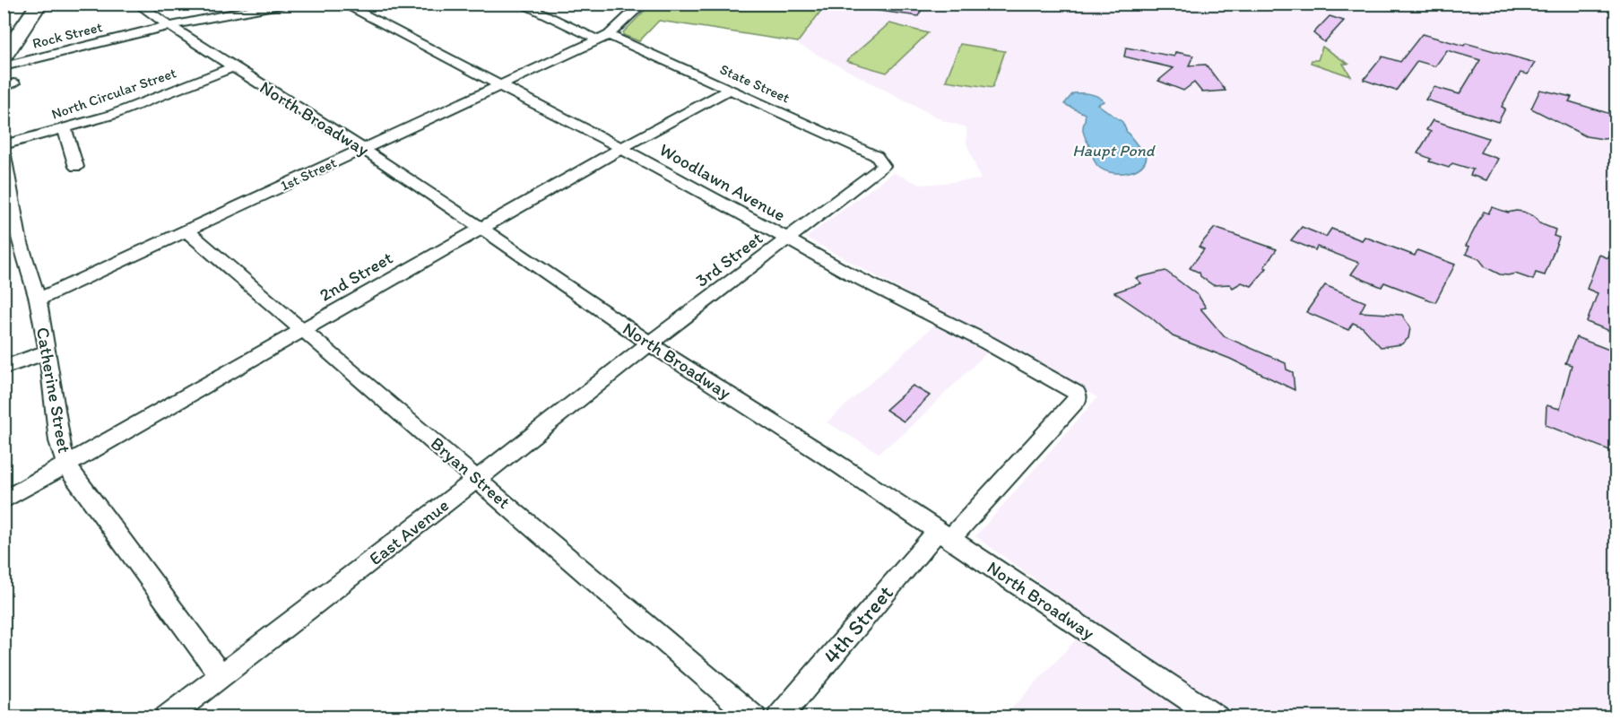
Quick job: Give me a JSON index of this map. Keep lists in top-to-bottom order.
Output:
{
  "streets": {
    "street": [
      "Rock Street",
      "State Street",
      "North Circular Street",
      "North Broadway",
      "1st Street",
      "Woodlawn Avenue",
      "3rd Street",
      "2nd Street",
      "Catherine Street",
      "Bryan Street",
      "East Avenue",
      "4th Street"
    ]
  },
  "crossings": [
    ["Rock Street", "North Broadway"],
    ["State Street", "1st Street"],
    ["State Street", "3rd Street"],
    ["State Street", "2nd Street"],
    ["North Circular Street", "North Broadway"],
    ["North Broadway", "1st Street"],
    ["North Broadway", "3rd Street"],
    ["North Broadway", "2nd Street"],
    ["North Broadway", "East Avenue"],
    ["North Broadway", "4th Street"],
    ["1st Street", "Woodlawn Avenue"],
    ["1st Street", "Catherine Street"],
    ["1st Street", "Bryan Street"],
    ["Woodlawn Avenue", "3rd Street"],
    ["Woodlawn Avenue", "2nd Street"],
    ["Woodlawn Avenue", "4th Street"],
    ["3rd Street", "East Avenue"],
    ["2nd Street", "Catherine Street"],
    ["2nd Street", "Bryan Street"],
    ["Catherine Street", "East Avenue"],
    ["Bryan Street", "East Avenue"]
  ],
  "water": ["Haupt Pond"]
}
